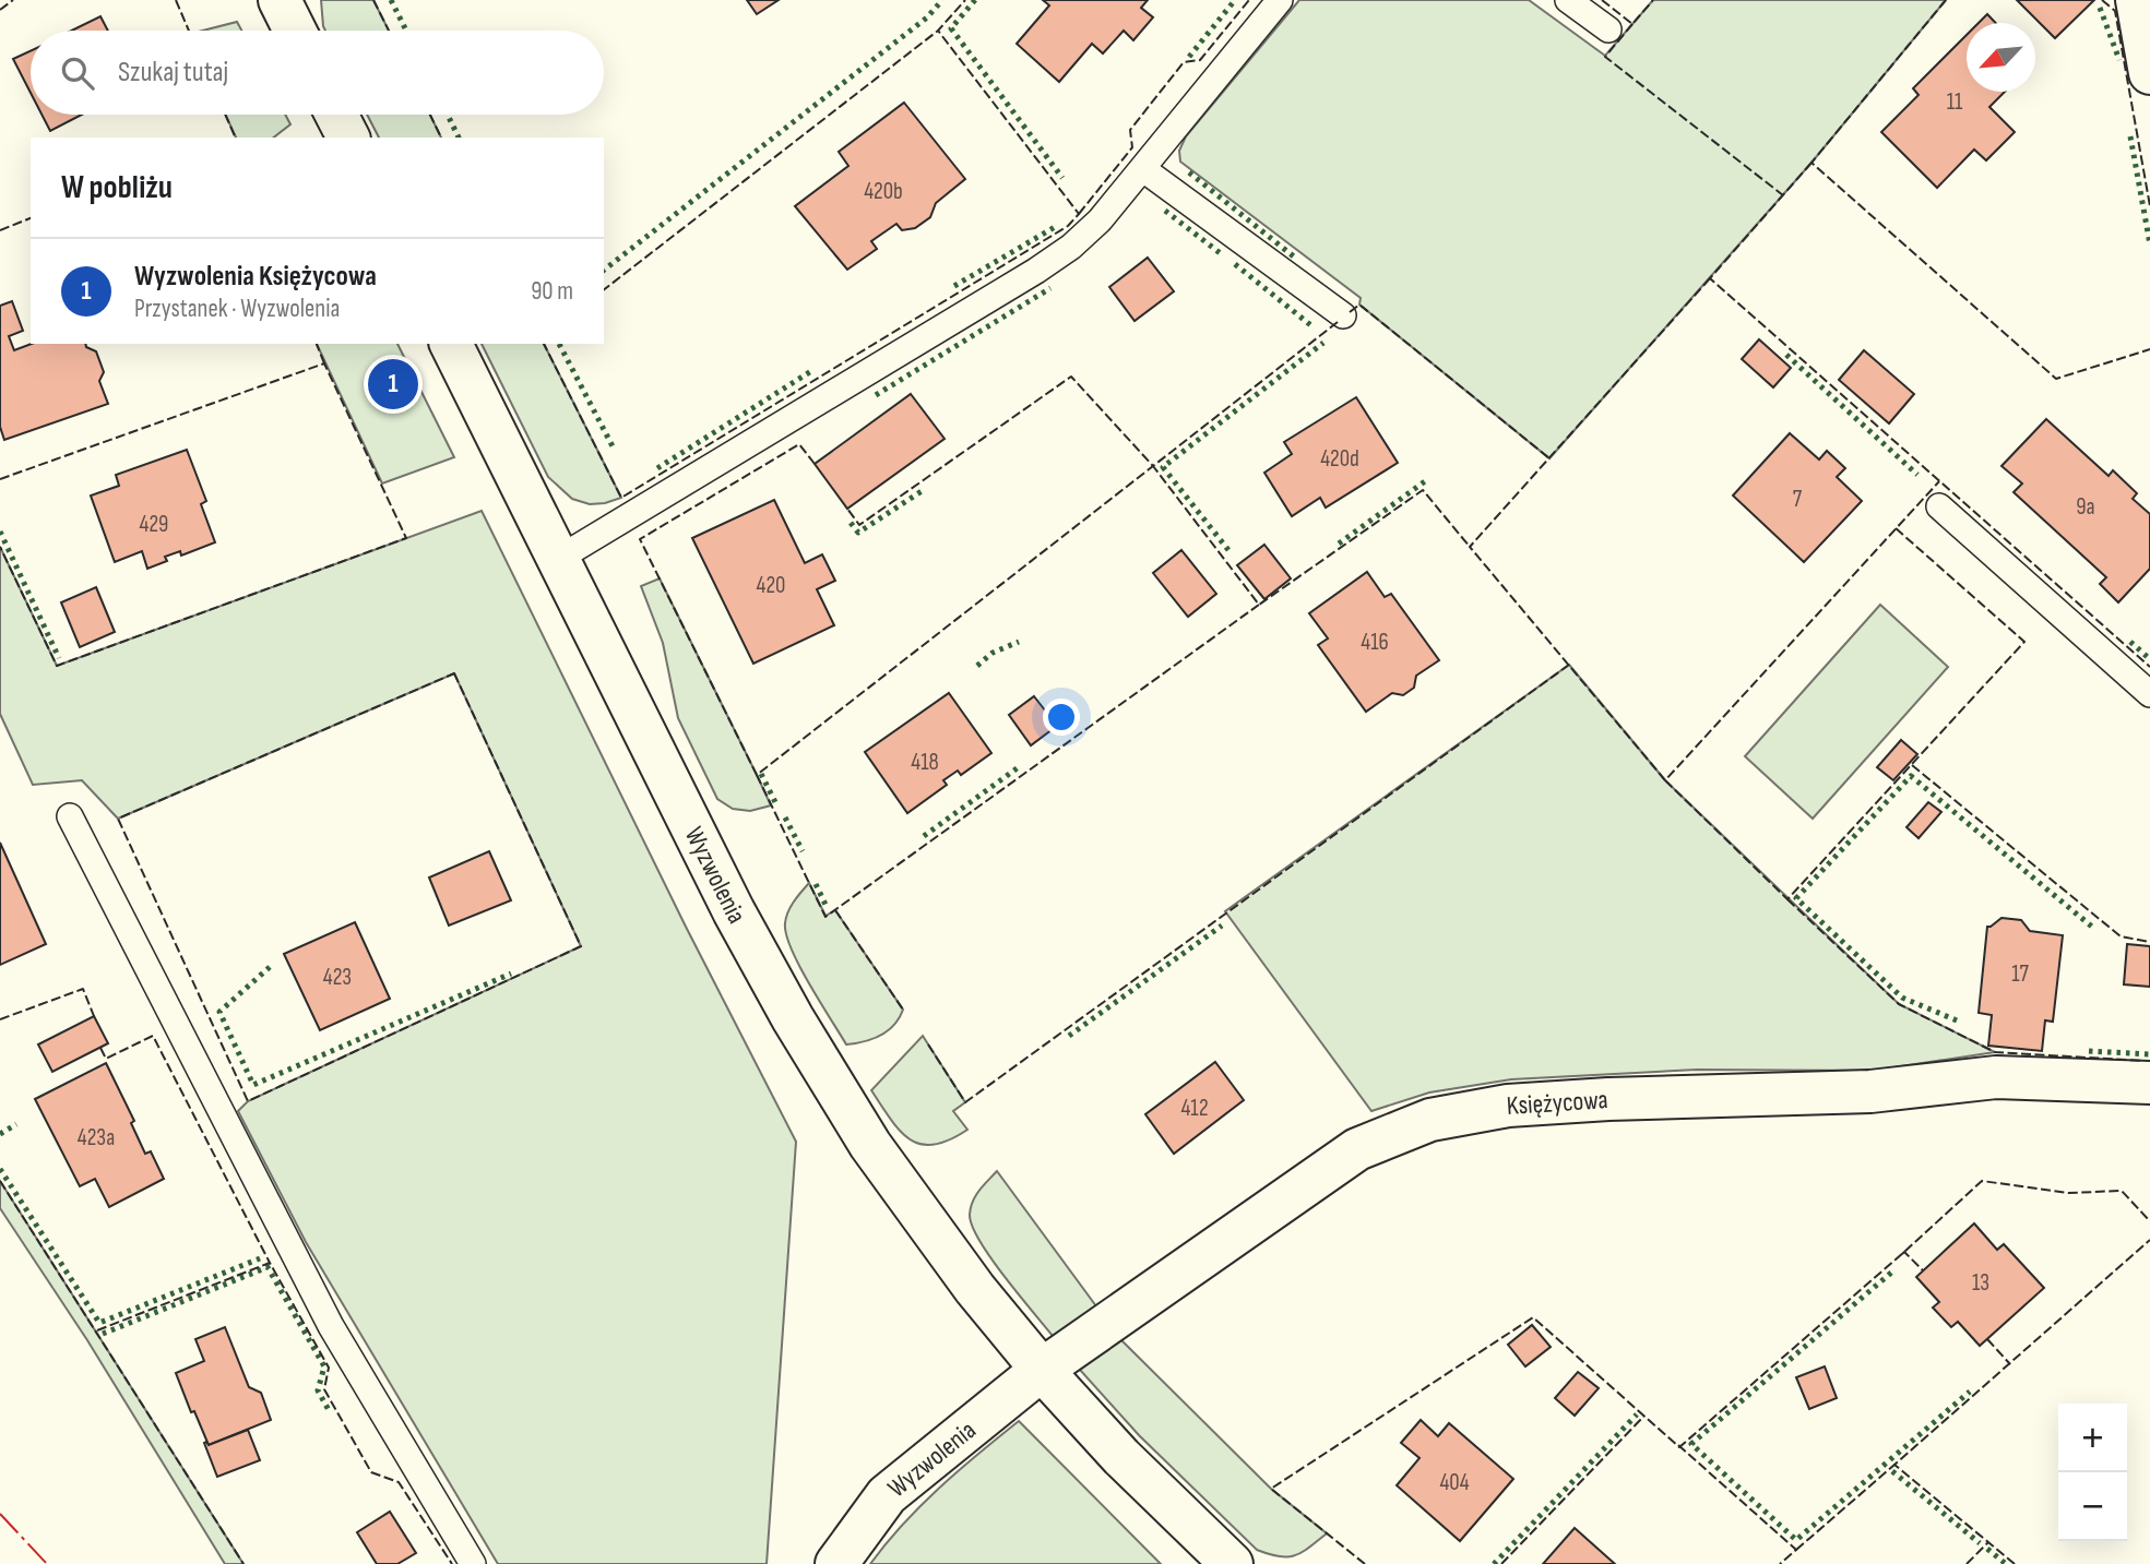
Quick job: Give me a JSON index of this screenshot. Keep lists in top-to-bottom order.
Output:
{
  "streets": {
    "street": ["Wyzwolenia", "Księżycowa"]
  },
  "crossings": [
    ["Wyzwolenia", "Księżycowa"]
  ],
  "house_numbers": [
    "11",
    "420b",
    "420d",
    "7",
    "9a",
    "429",
    "420",
    "416",
    "418",
    "17",
    "423",
    "412",
    "423a",
    "13",
    "404"
  ],
  "north": "bottom left",
  "page": {
    "search": "Szukaj tutaj",
    "heading": "W pobliżu",
    "list": [
      {
        "mark": "1",
        "name": "Wyzwolenia Księżycowa",
        "note": "Przystanek · Wyzwolenia",
        "value": "90 m"
      }
    ],
    "pins": "1",
    "map_buttons": ["+", "−"]
  }
}
